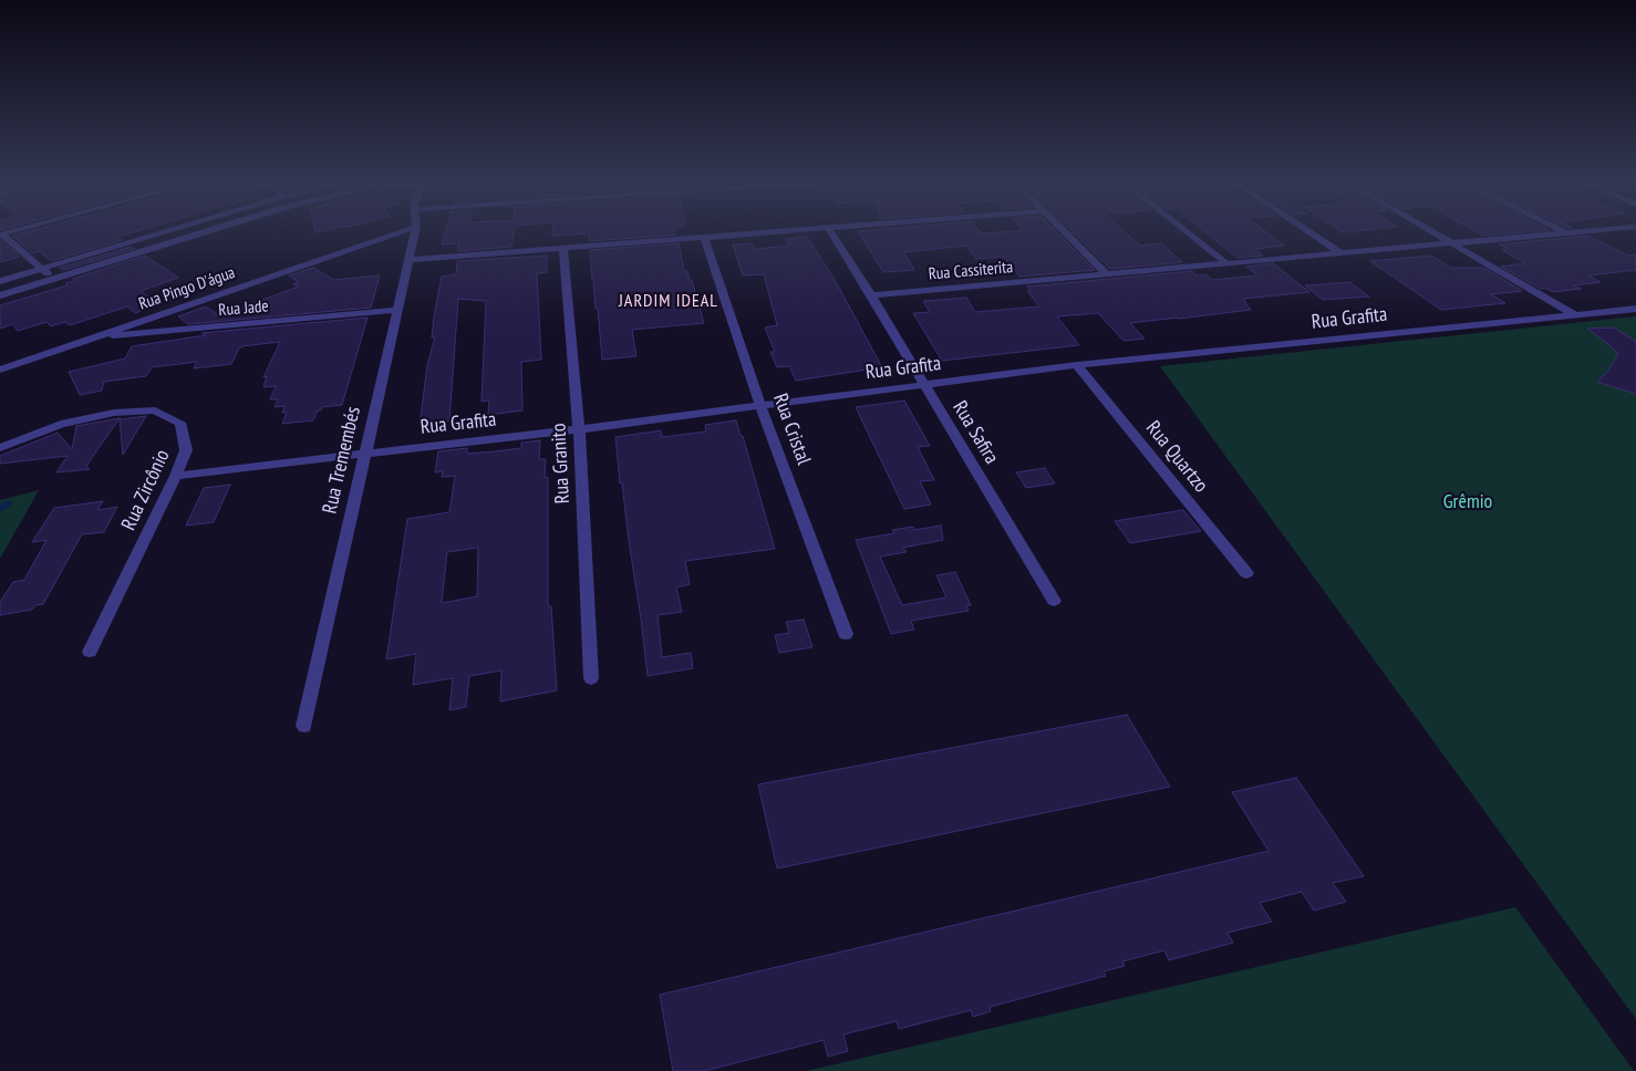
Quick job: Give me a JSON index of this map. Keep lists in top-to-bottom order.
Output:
{
  "streets": {
    "street": [
      "Rua Cassiterita",
      "Rua Pingo D'água",
      "Rua Jade",
      "Rua Grafita",
      "Rua Cristal",
      "Rua Safira",
      "Rua Quartzo",
      "Rua Tremembés",
      "Rua Granito",
      "Rua Zircônio"
    ]
  },
  "crossings": [
    ["Rua Cassiterita", "Rua Safira"],
    ["Rua Pingo D'água", "Rua Jade"],
    ["Rua Jade", "Rua Tremembés"],
    ["Rua Grafita", "Rua Cristal"],
    ["Rua Grafita", "Rua Safira"],
    ["Rua Grafita", "Rua Quartzo"],
    ["Rua Grafita", "Rua Tremembés"],
    ["Rua Grafita", "Rua Granito"],
    ["Rua Grafita", "Rua Zircônio"]
  ],
  "districts": ["JARDIM IDEAL"],
  "parks": ["Grêmio"]
}
